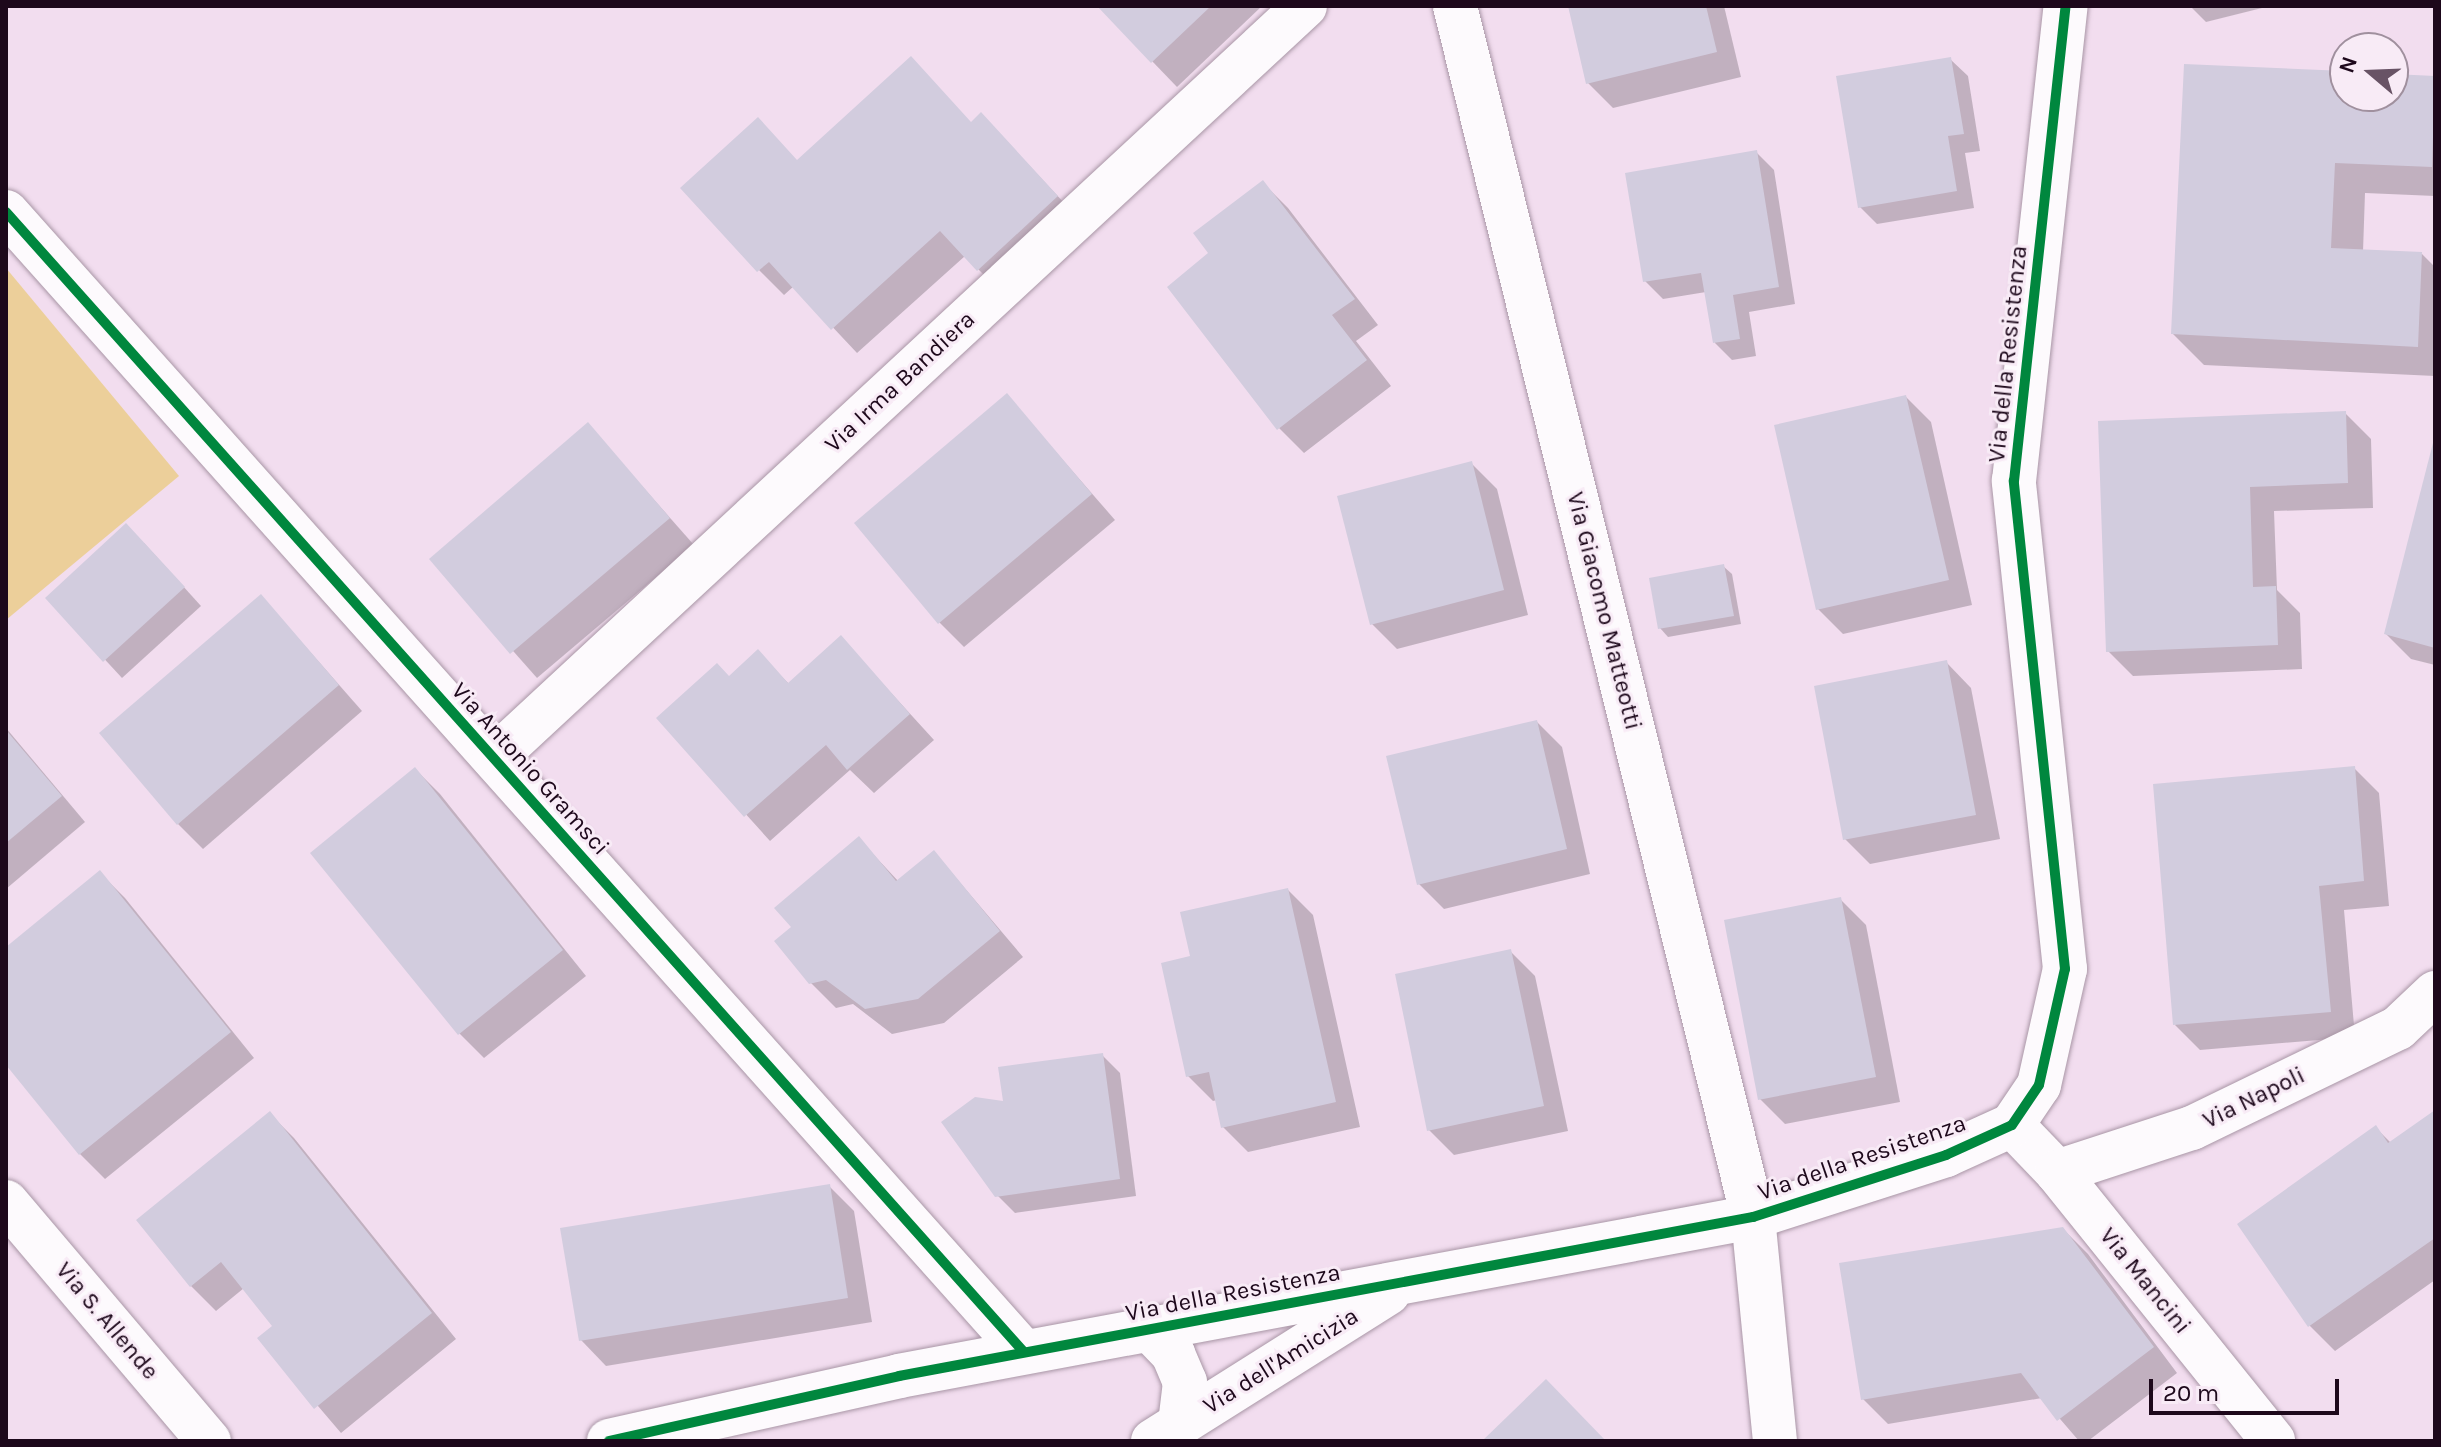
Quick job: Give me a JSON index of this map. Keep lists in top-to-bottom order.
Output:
{
  "streets": {
    "street": [
      "Via della Resistenza",
      "Via Irma Bandiera",
      "Via Giacomo Matteotti",
      "Via Antonio Gramsci",
      "Via Napoli",
      "Via Mancini",
      "Via S. Allende",
      "Via dell'Amicizia"
    ]
  },
  "crossings": [
    ["Via della Resistenza", "Via Giacomo Matteotti"],
    ["Via della Resistenza", "Via Antonio Gramsci"],
    ["Via della Resistenza", "Via Mancini"],
    ["Via della Resistenza", "Via dell'Amicizia"],
    ["Via Irma Bandiera", "Via Antonio Gramsci"],
    ["Via Napoli", "Via Mancini"]
  ],
  "scale_bar": "20 m",
  "north": "left"
}
